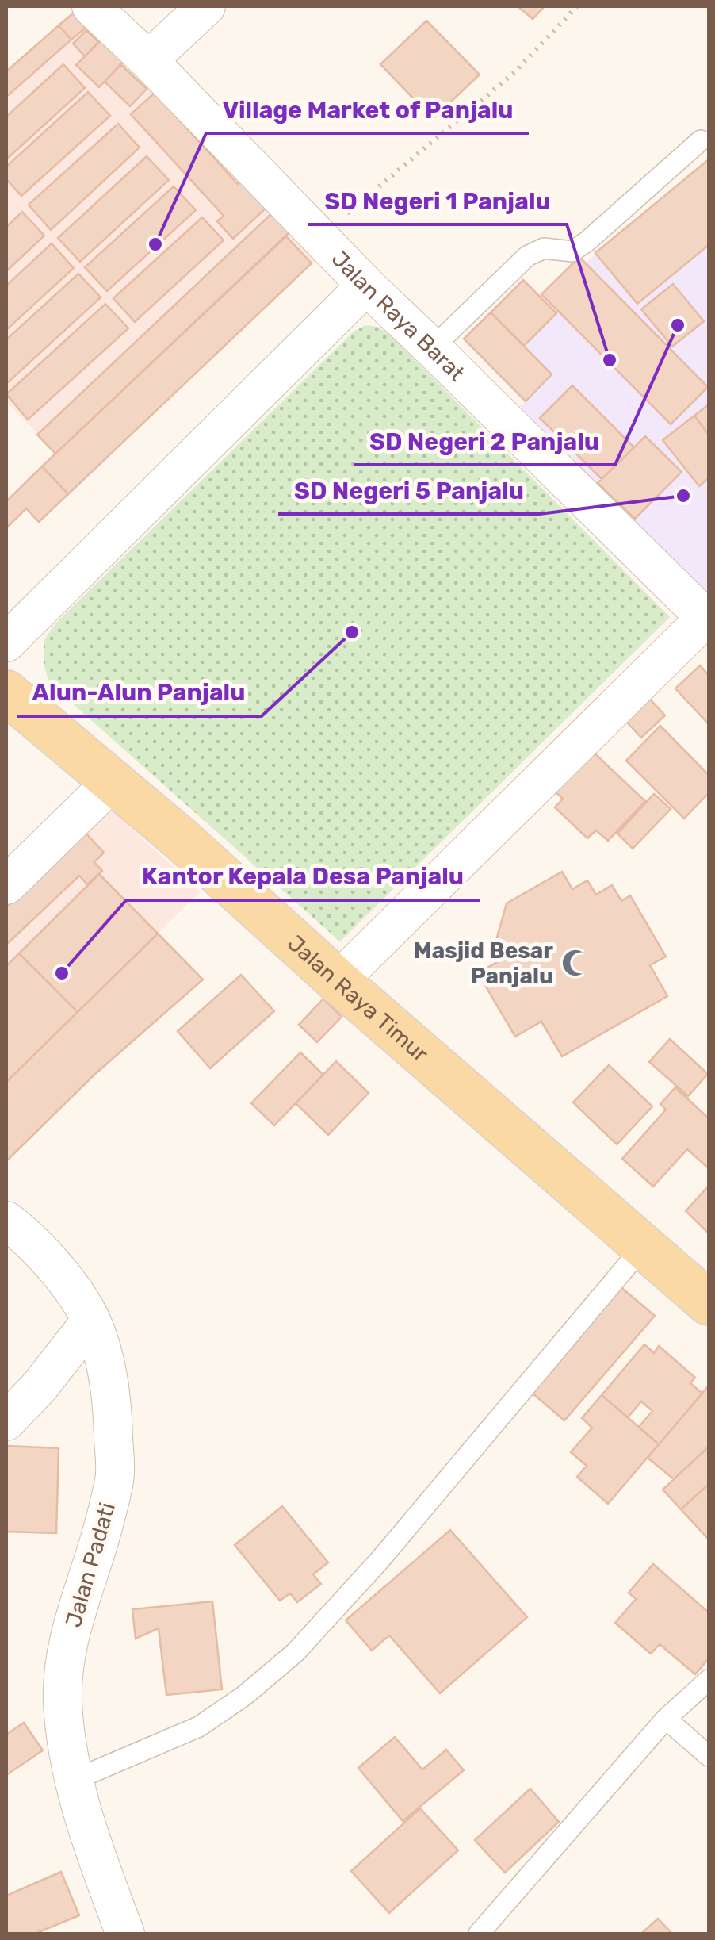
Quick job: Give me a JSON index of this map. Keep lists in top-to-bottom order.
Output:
{
  "streets": {
    "main road": ["Jalan Raya Timur"],
    "street": ["Jalan Raya Barat", "Jalan Padati"]
  },
  "places": {
    "other": [
      "Village Market of Panjalu",
      "SD Negeri 2 Panjalu",
      "SD Negeri 1 Panjalu",
      "SD Negeri 5 Panjalu",
      "Alun-Alun Panjalu",
      "Kantor Kepala Desa Panjalu"
    ],
    "mosque": ["Masjid Besar Panjalu"]
  }
}
